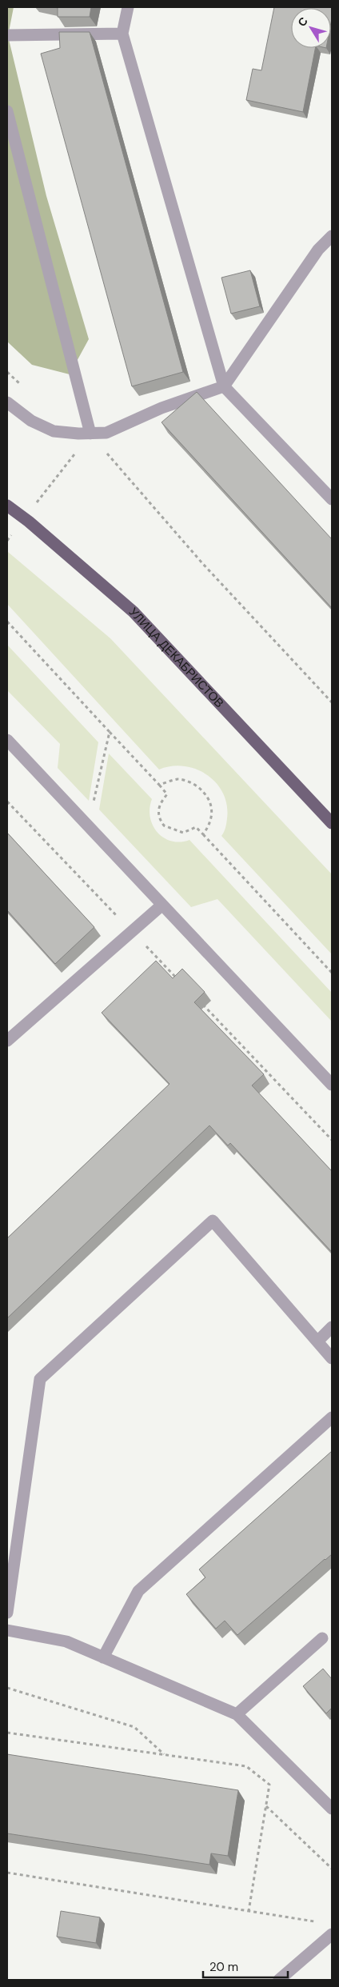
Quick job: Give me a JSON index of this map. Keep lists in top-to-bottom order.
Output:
{
  "streets": {
    "main road": ["УЛИЦА ДЕКАБРИСТОВ"]
  },
  "scale_bar": "20 m",
  "north": "top left"
}
